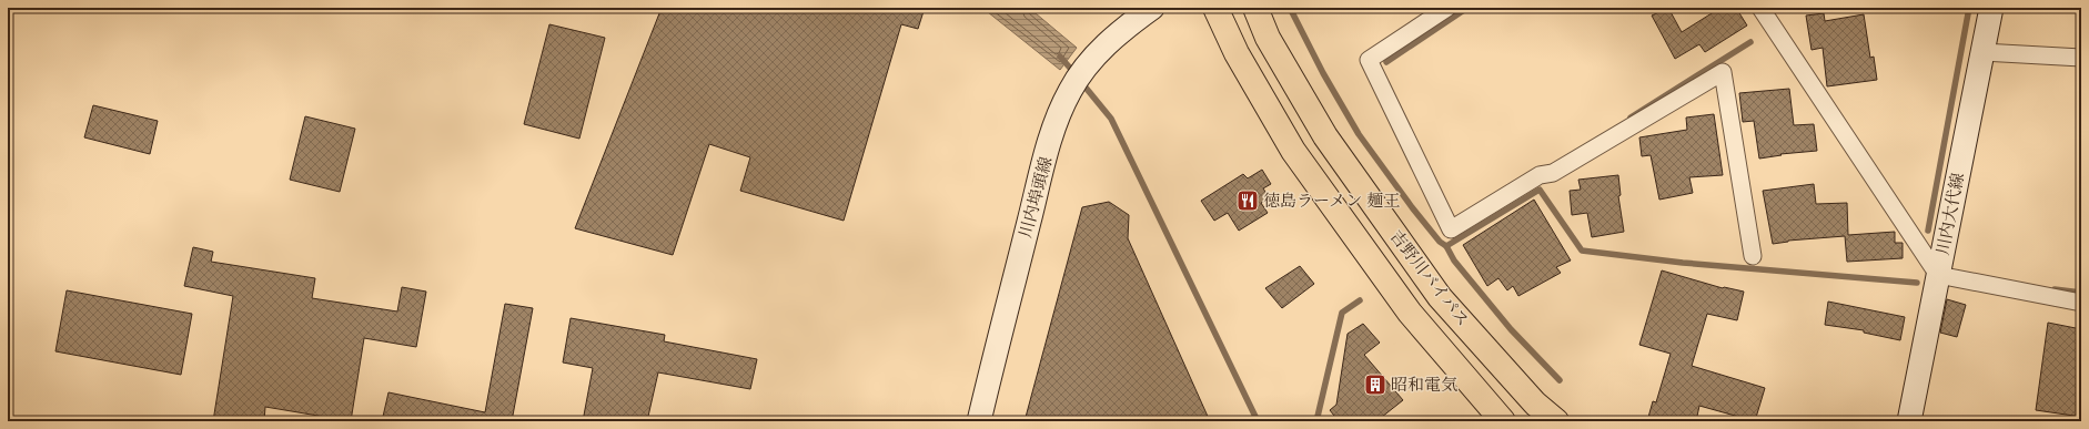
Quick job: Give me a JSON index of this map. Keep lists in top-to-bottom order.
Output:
{
  "streets": {
    "highway": ["吉野川バイパス"],
    "main road": ["川内埠頭線", "川内大代線"]
  },
  "places": {
    "restaurant": ["徳島ラーメン 麺王"],
    "building": ["昭和電気"]
  }
}
